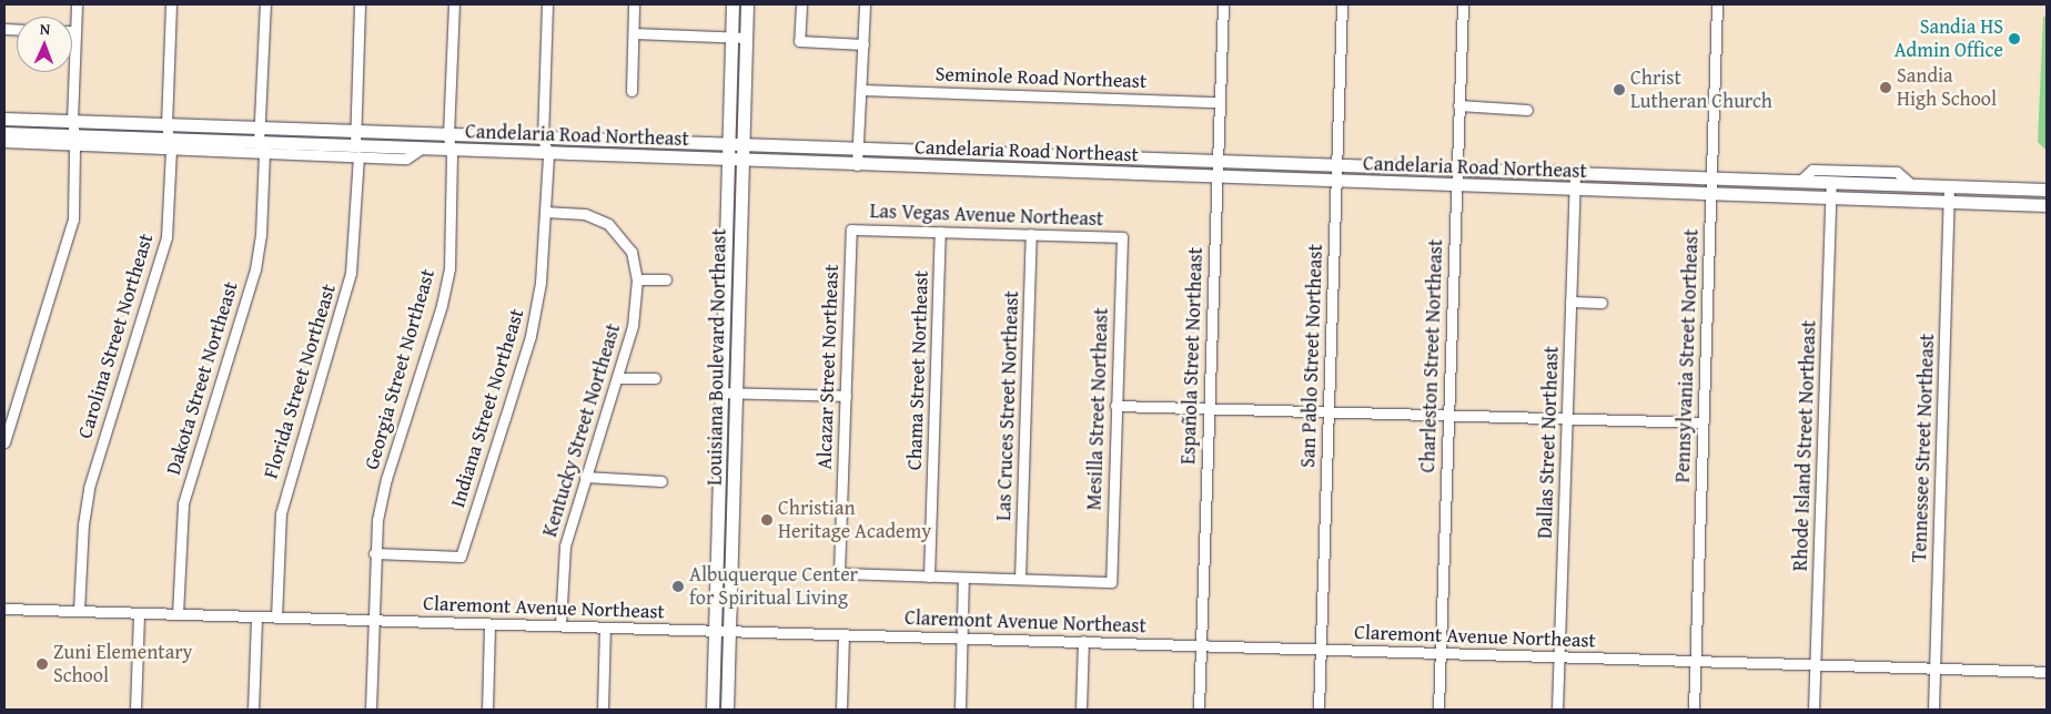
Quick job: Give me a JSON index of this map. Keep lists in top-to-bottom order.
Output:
{
  "streets": {
    "main road": ["Candelaria Road Northeast", "Louisiana Boulevard Northeast"],
    "street": [
      "Seminole Road Northeast",
      "Las Vegas Avenue Northeast",
      "Carolina Street Northeast",
      "Española Street Northeast",
      "San Pablo Street Northeast",
      "Charleston Street Northeast",
      "Pennsylvania Street Northeast",
      "Alcazar Street Northeast",
      "Georgia Street Northeast",
      "Chama Street Northeast",
      "Dakota Street Northeast",
      "Florida Street Northeast",
      "Las Cruces Street Northeast",
      "Indiana Street Northeast",
      "Mesilla Street Northeast",
      "Kentucky Street Northeast",
      "Dallas Street Northeast",
      "Rhode Island Street Northeast",
      "Tennessee Street Northeast",
      "Claremont Avenue Northeast"
    ]
  },
  "crossings": [
    ["Seminole Road Northeast", "Española Street Northeast"],
    ["Candelaria Road Northeast", "Carolina Street Northeast"],
    ["Candelaria Road Northeast", "Española Street Northeast"],
    ["Candelaria Road Northeast", "San Pablo Street Northeast"],
    ["Candelaria Road Northeast", "Charleston Street Northeast"],
    ["Candelaria Road Northeast", "Pennsylvania Street Northeast"],
    ["Candelaria Road Northeast", "Louisiana Boulevard Northeast"],
    ["Candelaria Road Northeast", "Georgia Street Northeast"],
    ["Candelaria Road Northeast", "Dakota Street Northeast"],
    ["Candelaria Road Northeast", "Florida Street Northeast"],
    ["Candelaria Road Northeast", "Indiana Street Northeast"],
    ["Candelaria Road Northeast", "Dallas Street Northeast"],
    ["Candelaria Road Northeast", "Rhode Island Street Northeast"],
    ["Candelaria Road Northeast", "Tennessee Street Northeast"],
    ["Las Vegas Avenue Northeast", "Alcazar Street Northeast"],
    ["Las Vegas Avenue Northeast", "Chama Street Northeast"],
    ["Las Vegas Avenue Northeast", "Las Cruces Street Northeast"],
    ["Las Vegas Avenue Northeast", "Mesilla Street Northeast"],
    ["Carolina Street Northeast", "Claremont Avenue Northeast"],
    ["Española Street Northeast", "Claremont Avenue Northeast"],
    ["San Pablo Street Northeast", "Claremont Avenue Northeast"],
    ["Charleston Street Northeast", "Claremont Avenue Northeast"],
    ["Pennsylvania Street Northeast", "Claremont Avenue Northeast"],
    ["Louisiana Boulevard Northeast", "Claremont Avenue Northeast"],
    ["Alcazar Street Northeast", "Chama Street Northeast"],
    ["Georgia Street Northeast", "Indiana Street Northeast"],
    ["Georgia Street Northeast", "Claremont Avenue Northeast"],
    ["Dakota Street Northeast", "Claremont Avenue Northeast"],
    ["Florida Street Northeast", "Claremont Avenue Northeast"],
    ["Las Cruces Street Northeast", "Mesilla Street Northeast"],
    ["Indiana Street Northeast", "Kentucky Street Northeast"],
    ["Kentucky Street Northeast", "Claremont Avenue Northeast"],
    ["Dallas Street Northeast", "Claremont Avenue Northeast"],
    ["Rhode Island Street Northeast", "Claremont Avenue Northeast"],
    ["Tennessee Street Northeast", "Claremont Avenue Northeast"]
  ],
  "places": [
    "Sandia HS Admin Office",
    "Sandia High School",
    "Christ Lutheran Church",
    "Christian Heritage Academy",
    "Albuquerque Center for Spiritual Living",
    "Zuni Elementary School"
  ],
  "north": "top"
}
